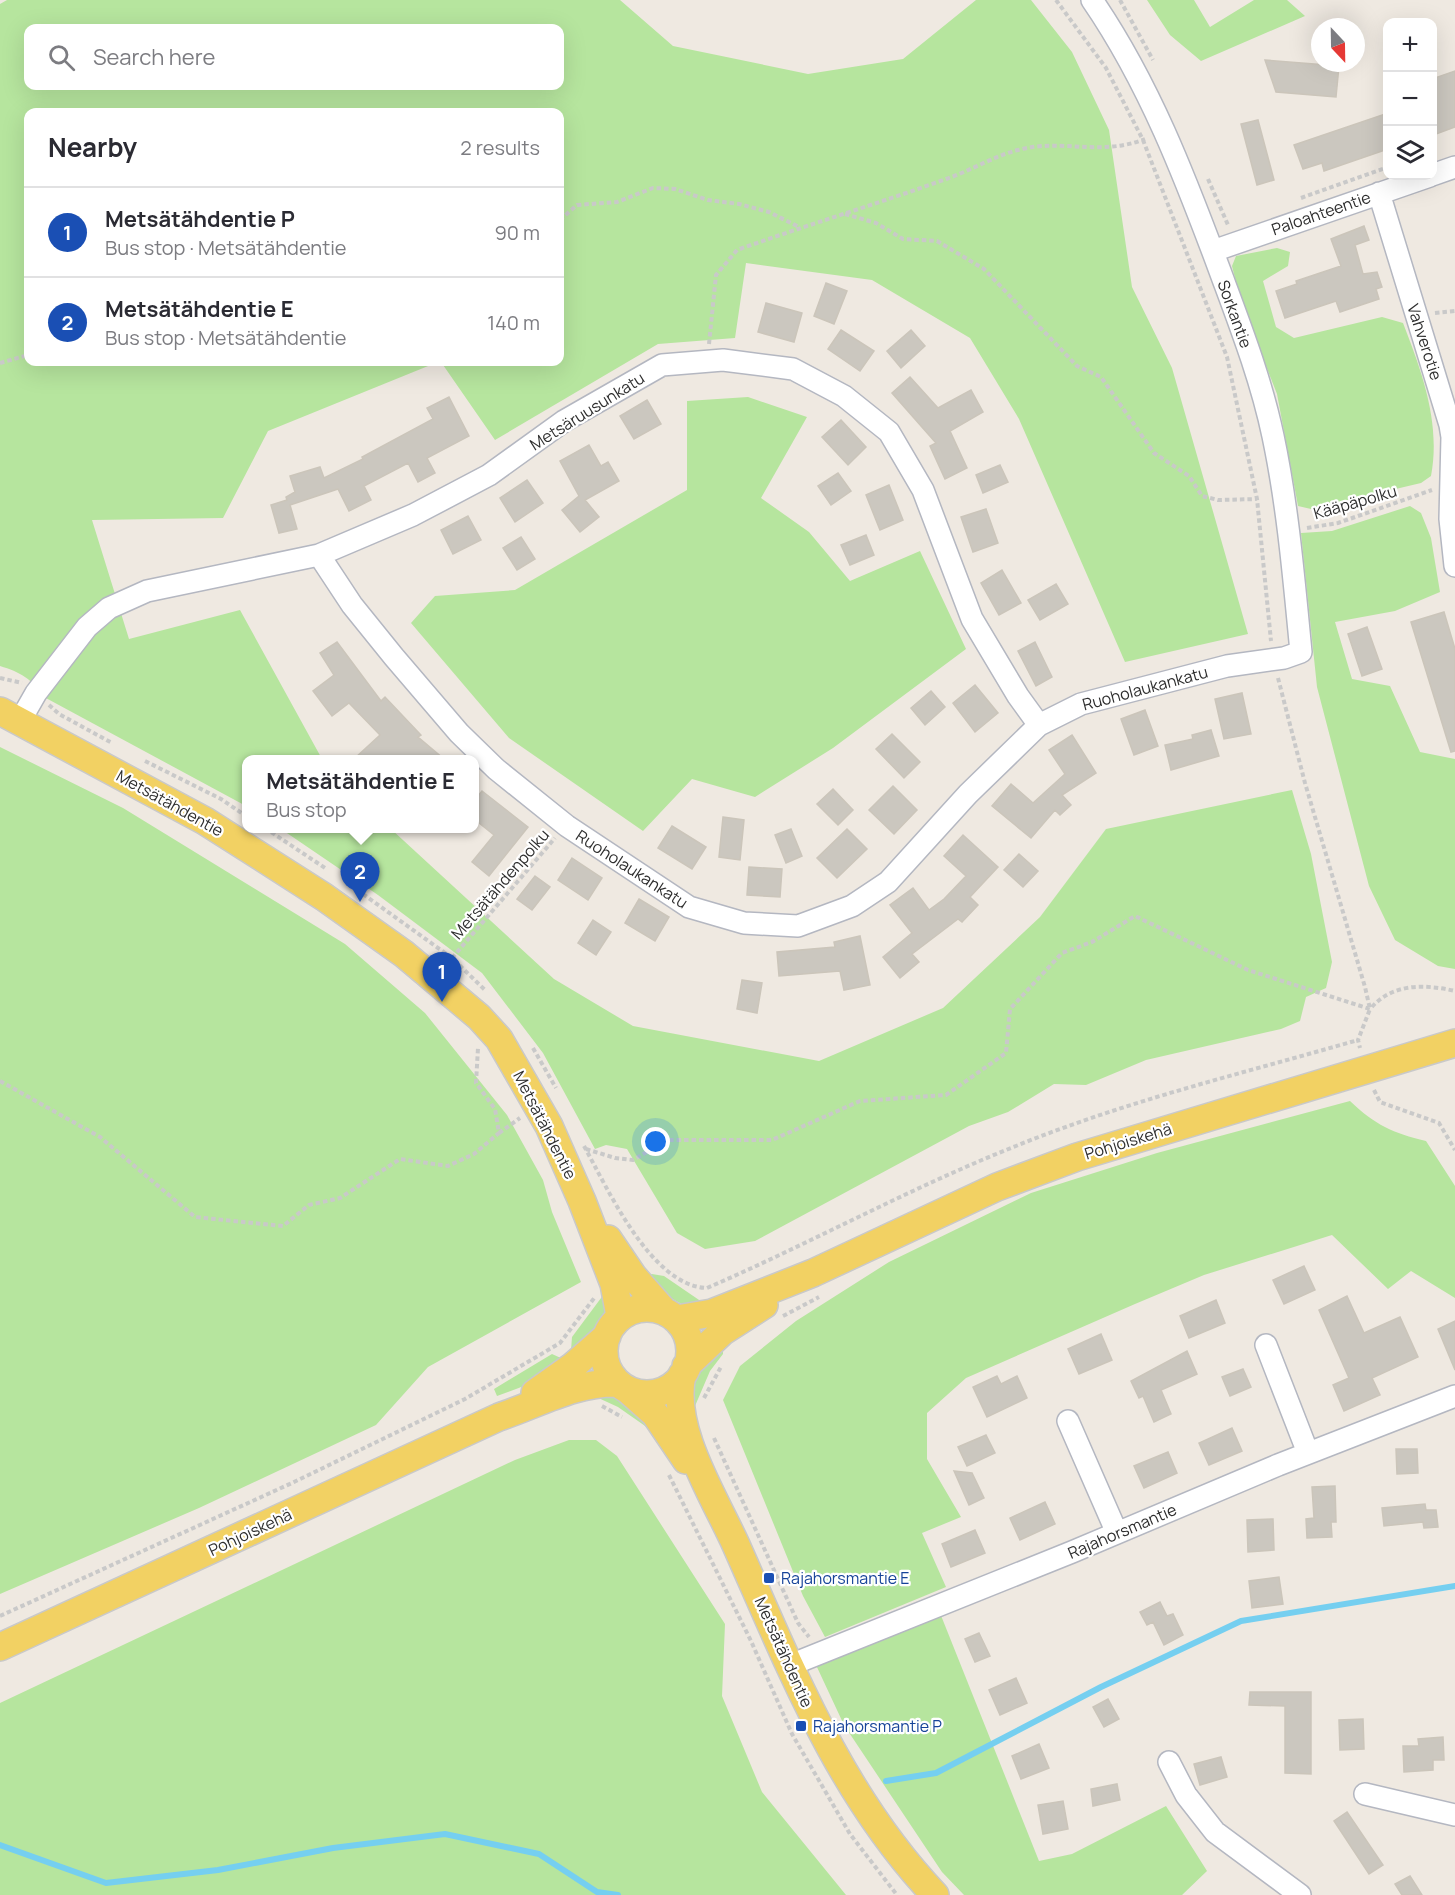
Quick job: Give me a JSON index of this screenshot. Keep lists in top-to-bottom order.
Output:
{
  "streets": {
    "main road": ["Metsätähdentie", "Pohjoiskehä"],
    "street": [
      "Paloahteentie",
      "Sorkantie",
      "Vahverotie",
      "Metsäruusunkatu",
      "Ruoholaukankatu",
      "Rajahorsmantie"
    ],
    "path": ["Kääpäpolku", "Metsätähdenpolku"]
  },
  "crossings": [
    ["Paloahteentie", "Sorkantie"],
    ["Paloahteentie", "Vahverotie"],
    ["Sorkantie", "Kääpäpolku"],
    ["Sorkantie", "Ruoholaukankatu"],
    ["Vahverotie", "Kääpäpolku"],
    ["Metsäruusunkatu", "Ruoholaukankatu"],
    ["Metsäruusunkatu", "Metsätähdentie"],
    ["Ruoholaukankatu", "Metsätähdenpolku"],
    ["Metsätähdentie", "Pohjoiskehä"],
    ["Metsätähdentie", "Rajahorsmantie"]
  ],
  "places": {
    "transit": ["Rajahorsmantie E", "Rajahorsmantie P"]
  },
  "north": "bottom",
  "page": {
    "map_buttons": ["+", "−"],
    "search": "Search here",
    "heading": ["Nearby", "2 results"],
    "list": [
      {
        "mark": "1",
        "name": "Metsätähdentie P",
        "note": "Bus stop · Metsätähdentie",
        "value": "90 m"
      },
      {
        "mark": "2",
        "name": "Metsätähdentie E",
        "note": "Bus stop · Metsätähdentie",
        "value": "140 m"
      }
    ],
    "popup": ["Metsätähdentie E", "Bus stop"],
    "pins": ["2", "1"]
  }
}
